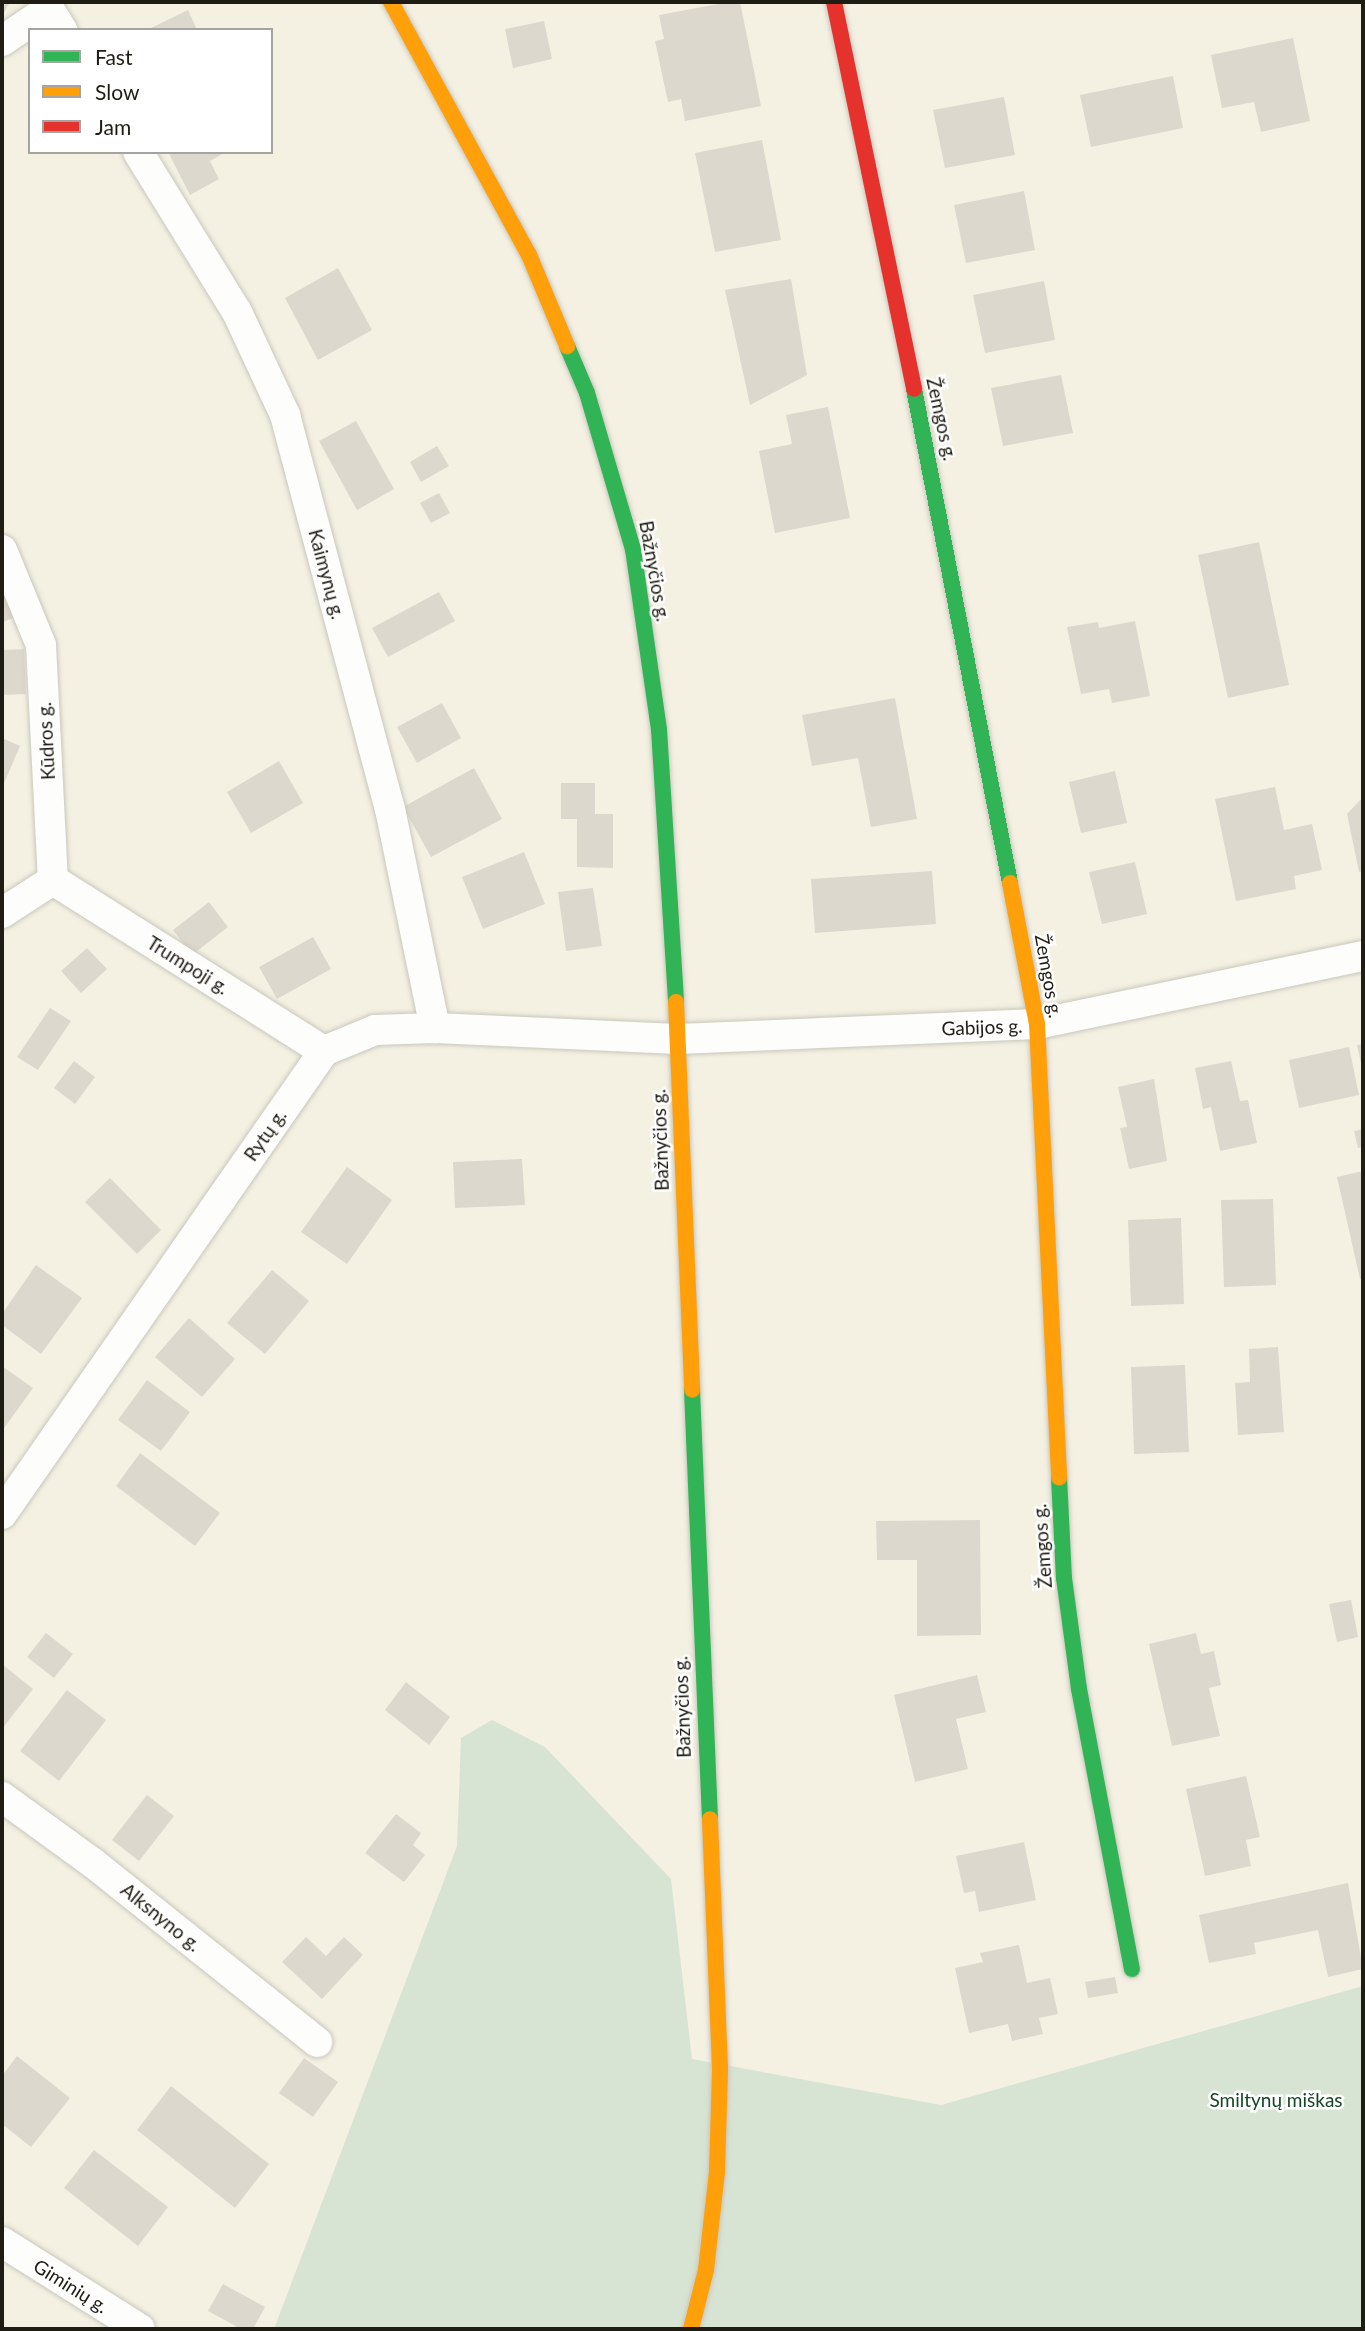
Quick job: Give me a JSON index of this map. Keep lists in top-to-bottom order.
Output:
{
  "streets": {
    "main road": ["Žemgos g.", "Bažnyčios g."],
    "street": [
      "Kaimynų g.",
      "Kūdros g.",
      "Trumpoji g.",
      "Gabijos g.",
      "Rytų g.",
      "Alksnyno g.",
      "Giminių g."
    ]
  },
  "crossings": [
    ["Žemgos g.", "Gabijos g."],
    ["Bažnyčios g.", "Gabijos g."],
    ["Kūdros g.", "Trumpoji g."],
    ["Trumpoji g.", "Rytų g."]
  ],
  "parks": ["Smiltynų miškas"],
  "legend": ["Fast", "Slow", "Jam"]
}
